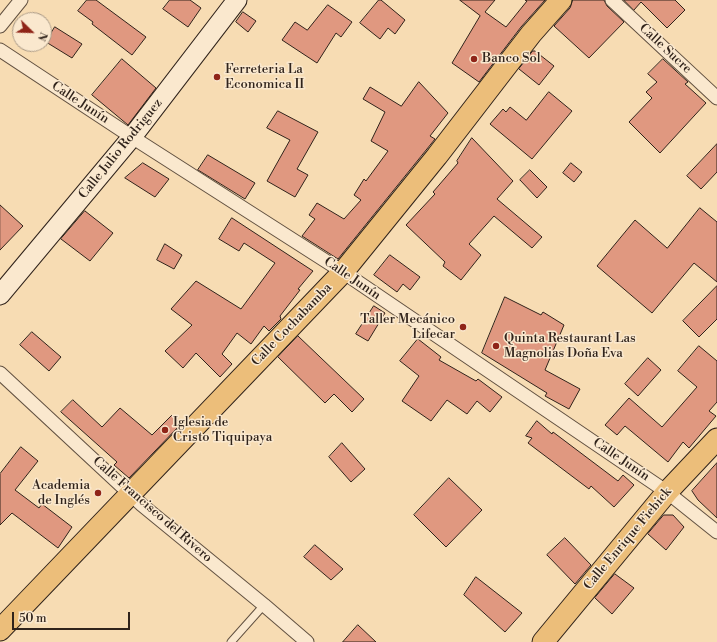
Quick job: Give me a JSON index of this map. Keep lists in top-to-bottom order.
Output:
{
  "streets": {
    "main road": ["Calle Julio Rodriguez", "Calle Cochabamba", "Calle Enrique Fiebick"],
    "street": ["Calle Sucre", "Calle Junín", "Calle Francisco del Rivero"]
  },
  "crossings": [
    ["Calle Junín", "Calle Julio Rodriguez"],
    ["Calle Junín", "Calle Cochabamba"],
    ["Calle Junín", "Calle Enrique Fiebick"],
    ["Calle Cochabamba", "Calle Francisco del Rivero"]
  ],
  "places": [
    "Banco Sol",
    "Ferreteria La Economica II",
    "Taller Mecánico Lifecar",
    "Quinta Restaurant Las Magnolias Doña Eva",
    "Iglesia de Cristo Tiquipaya",
    "Academia de Inglés"
  ],
  "scale_bar": "50 m",
  "north": "bottom right"
}
